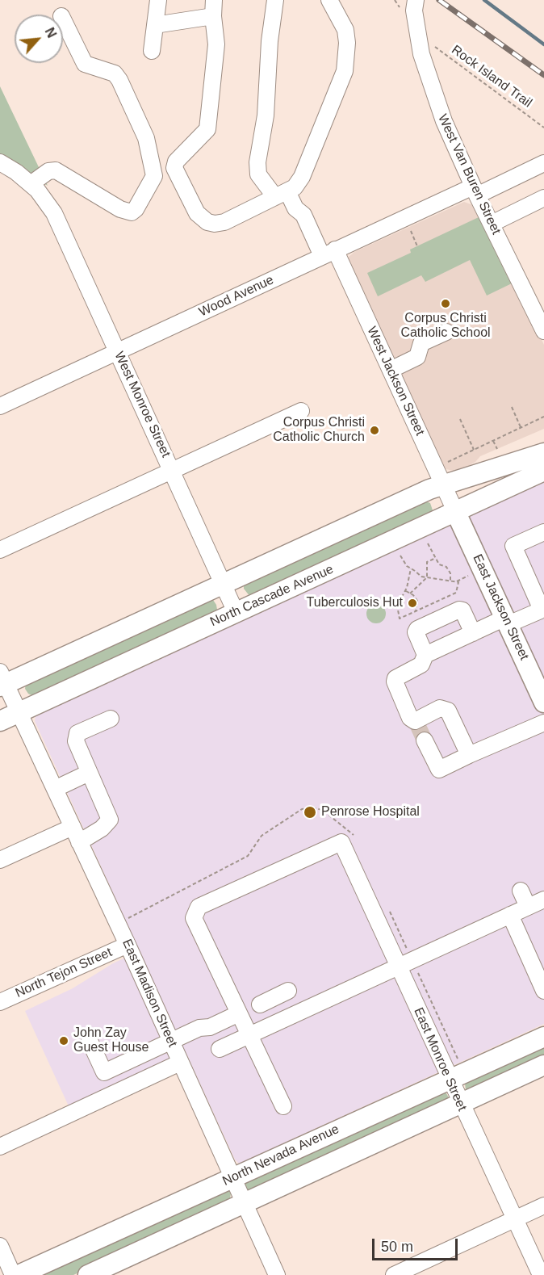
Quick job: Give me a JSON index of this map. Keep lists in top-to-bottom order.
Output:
{
  "streets": {
    "main road": ["North Cascade Avenue", "East Jackson Street", "North Nevada Avenue"],
    "street": [
      "West Van Buren Street",
      "Wood Avenue",
      "West Jackson Street",
      "West Monroe Street",
      "North Tejon Street",
      "East Madison Street",
      "East Monroe Street"
    ],
    "path": ["Rock Island Trail"]
  },
  "crossings": [
    ["West Van Buren Street", "Wood Avenue"],
    ["Wood Avenue", "West Jackson Street"],
    ["Wood Avenue", "West Monroe Street"],
    ["West Jackson Street", "North Cascade Avenue"],
    ["West Jackson Street", "East Jackson Street"],
    ["West Monroe Street", "North Cascade Avenue"],
    ["North Cascade Avenue", "East Jackson Street"],
    ["North Cascade Avenue", "East Madison Street"],
    ["North Tejon Street", "East Madison Street"],
    ["East Madison Street", "North Nevada Avenue"],
    ["East Monroe Street", "North Nevada Avenue"]
  ],
  "places": [
    "Corpus Christi Catholic School",
    "Corpus Christi Catholic Church",
    "Tuberculosis Hut",
    "Penrose Hospital",
    "John Zay Guest House"
  ],
  "scale_bar": "50 m",
  "north": "top right"
}
